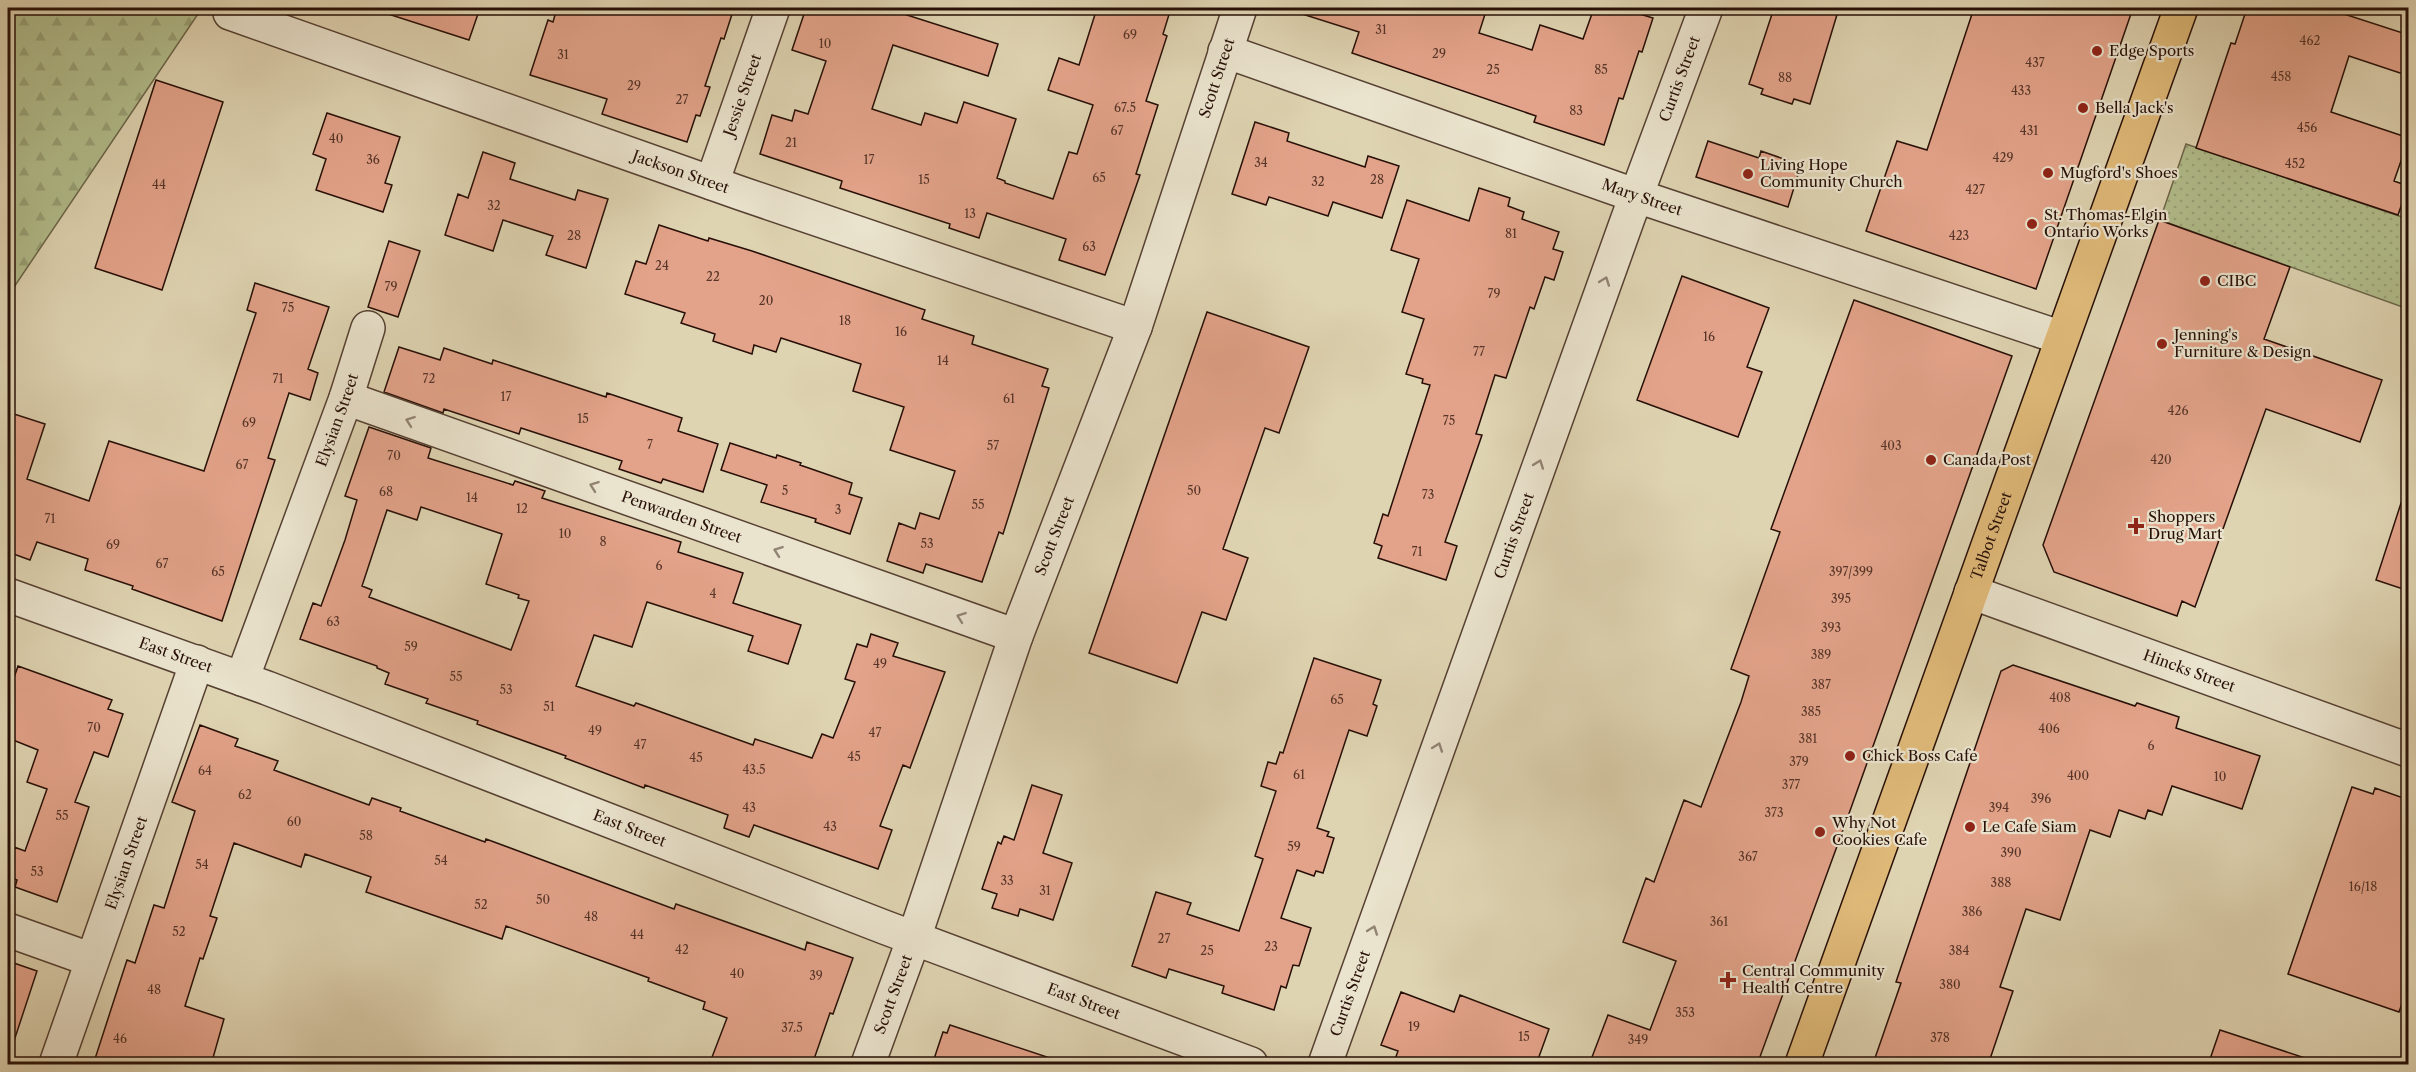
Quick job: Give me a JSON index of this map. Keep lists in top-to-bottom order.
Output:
{
  "streets": {
    "main road": ["Talbot Street"],
    "street": [
      "Scott Street",
      "Curtis Street",
      "Jessie Street",
      "Jackson Street",
      "Mary Street",
      "Elysian Street",
      "Penwarden Street",
      "East Street",
      "Hincks Street"
    ]
  },
  "crossings": [
    ["Scott Street", "Jackson Street"],
    ["Scott Street", "Mary Street"],
    ["Scott Street", "Penwarden Street"],
    ["Scott Street", "East Street"],
    ["Curtis Street", "Mary Street"],
    ["Jessie Street", "Jackson Street"],
    ["Mary Street", "Talbot Street"],
    ["Elysian Street", "Penwarden Street"],
    ["Elysian Street", "East Street"],
    ["Talbot Street", "Hincks Street"]
  ],
  "one_way": ["Curtis Street", "Penwarden Street"],
  "places": {
    "other": [
      "Edge Sports",
      "Bella Jack's",
      "Mugford's Shoes",
      "Living Hope Community Church",
      "St. Thomas-Elgin Ontario Works",
      "CIBC",
      "Jenning's Furniture & Design",
      "Canada Post",
      "Chick Boss Cafe",
      "Le Cafe Siam",
      "Why Not Cookies Cafe"
    ],
    "health": ["Shoppers Drug Mart", "Central Community Health Centre"]
  },
  "house_numbers": [
    "31",
    "69",
    "462",
    "10",
    "29",
    "31",
    "437",
    "25",
    "85",
    "458",
    "88",
    "29",
    "433",
    "27",
    "67.5",
    "83",
    "456",
    "67",
    "431",
    "40",
    "21",
    "429",
    "36",
    "17",
    "34",
    "452",
    "65",
    "15",
    "28",
    "32",
    "44",
    "427",
    "32",
    "13",
    "81",
    "28",
    "423",
    "63",
    "24",
    "22",
    "79",
    "79",
    "20",
    "75",
    "18",
    "16",
    "16",
    "77",
    "14",
    "71",
    "72",
    "17",
    "61",
    "426",
    "15",
    "75",
    "69",
    "7",
    "57",
    "403",
    "70",
    "420",
    "67",
    "5",
    "50",
    "68",
    "73",
    "14",
    "55",
    "12",
    "3",
    "71",
    "10",
    "8",
    "53",
    "69",
    "71",
    "67",
    "6",
    "65",
    "397/399",
    "4",
    "395",
    "63",
    "393",
    "59",
    "389",
    "49",
    "55",
    "387",
    "53",
    "408",
    "65",
    "51",
    "385",
    "70",
    "406",
    "49",
    "47",
    "381",
    "47",
    "6",
    "45",
    "45",
    "379",
    "43.5",
    "64",
    "61",
    "400",
    "10",
    "377",
    "62",
    "396",
    "43",
    "394",
    "373",
    "55",
    "60",
    "43",
    "58",
    "59",
    "390",
    "367",
    "54",
    "54",
    "53",
    "33",
    "388",
    "16/18",
    "31",
    "50",
    "52",
    "386",
    "48",
    "361",
    "52",
    "44",
    "27",
    "23",
    "42",
    "25",
    "384",
    "40",
    "39",
    "380",
    "48",
    "353",
    "19",
    "37.5",
    "15",
    "378",
    "46",
    "349"
  ]
}
